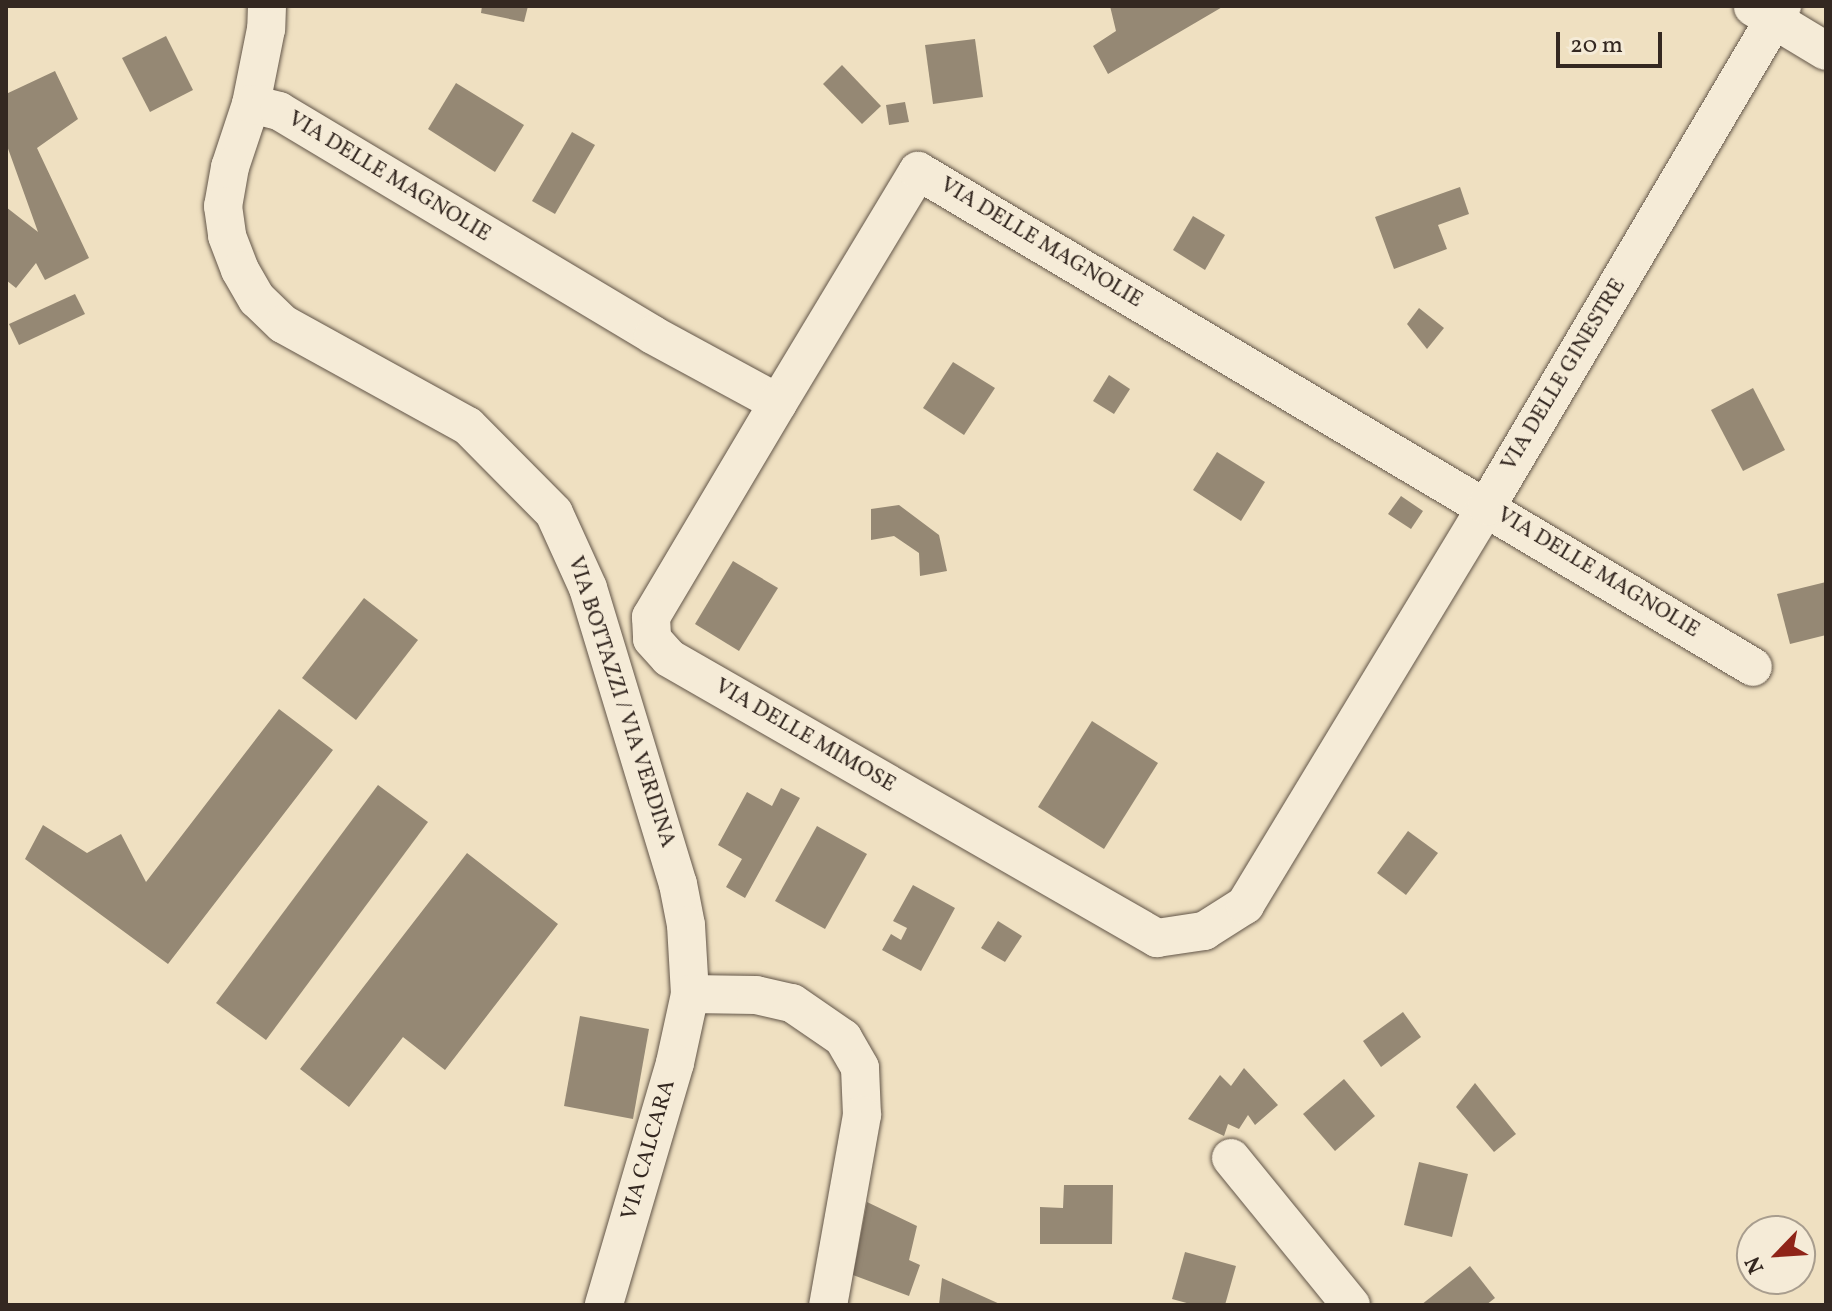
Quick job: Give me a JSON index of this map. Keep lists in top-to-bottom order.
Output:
{
  "streets": {
    "street": [
      "VIA DELLE MAGNOLIE",
      "VIA DELLE GINESTRE",
      "VIA BOTTAZZI / VIA VERDINA",
      "VIA DELLE MIMOSE",
      "VIA CALCARA"
    ]
  },
  "crossings": [
    ["VIA DELLE MAGNOLIE", "VIA DELLE GINESTRE"],
    ["VIA DELLE MAGNOLIE", "VIA BOTTAZZI / VIA VERDINA"],
    ["VIA DELLE MAGNOLIE", "VIA DELLE MIMOSE"],
    ["VIA DELLE GINESTRE", "VIA DELLE MIMOSE"],
    ["VIA BOTTAZZI / VIA VERDINA", "VIA CALCARA"]
  ],
  "scale_bar": "20 m",
  "north": "bottom left"
}
